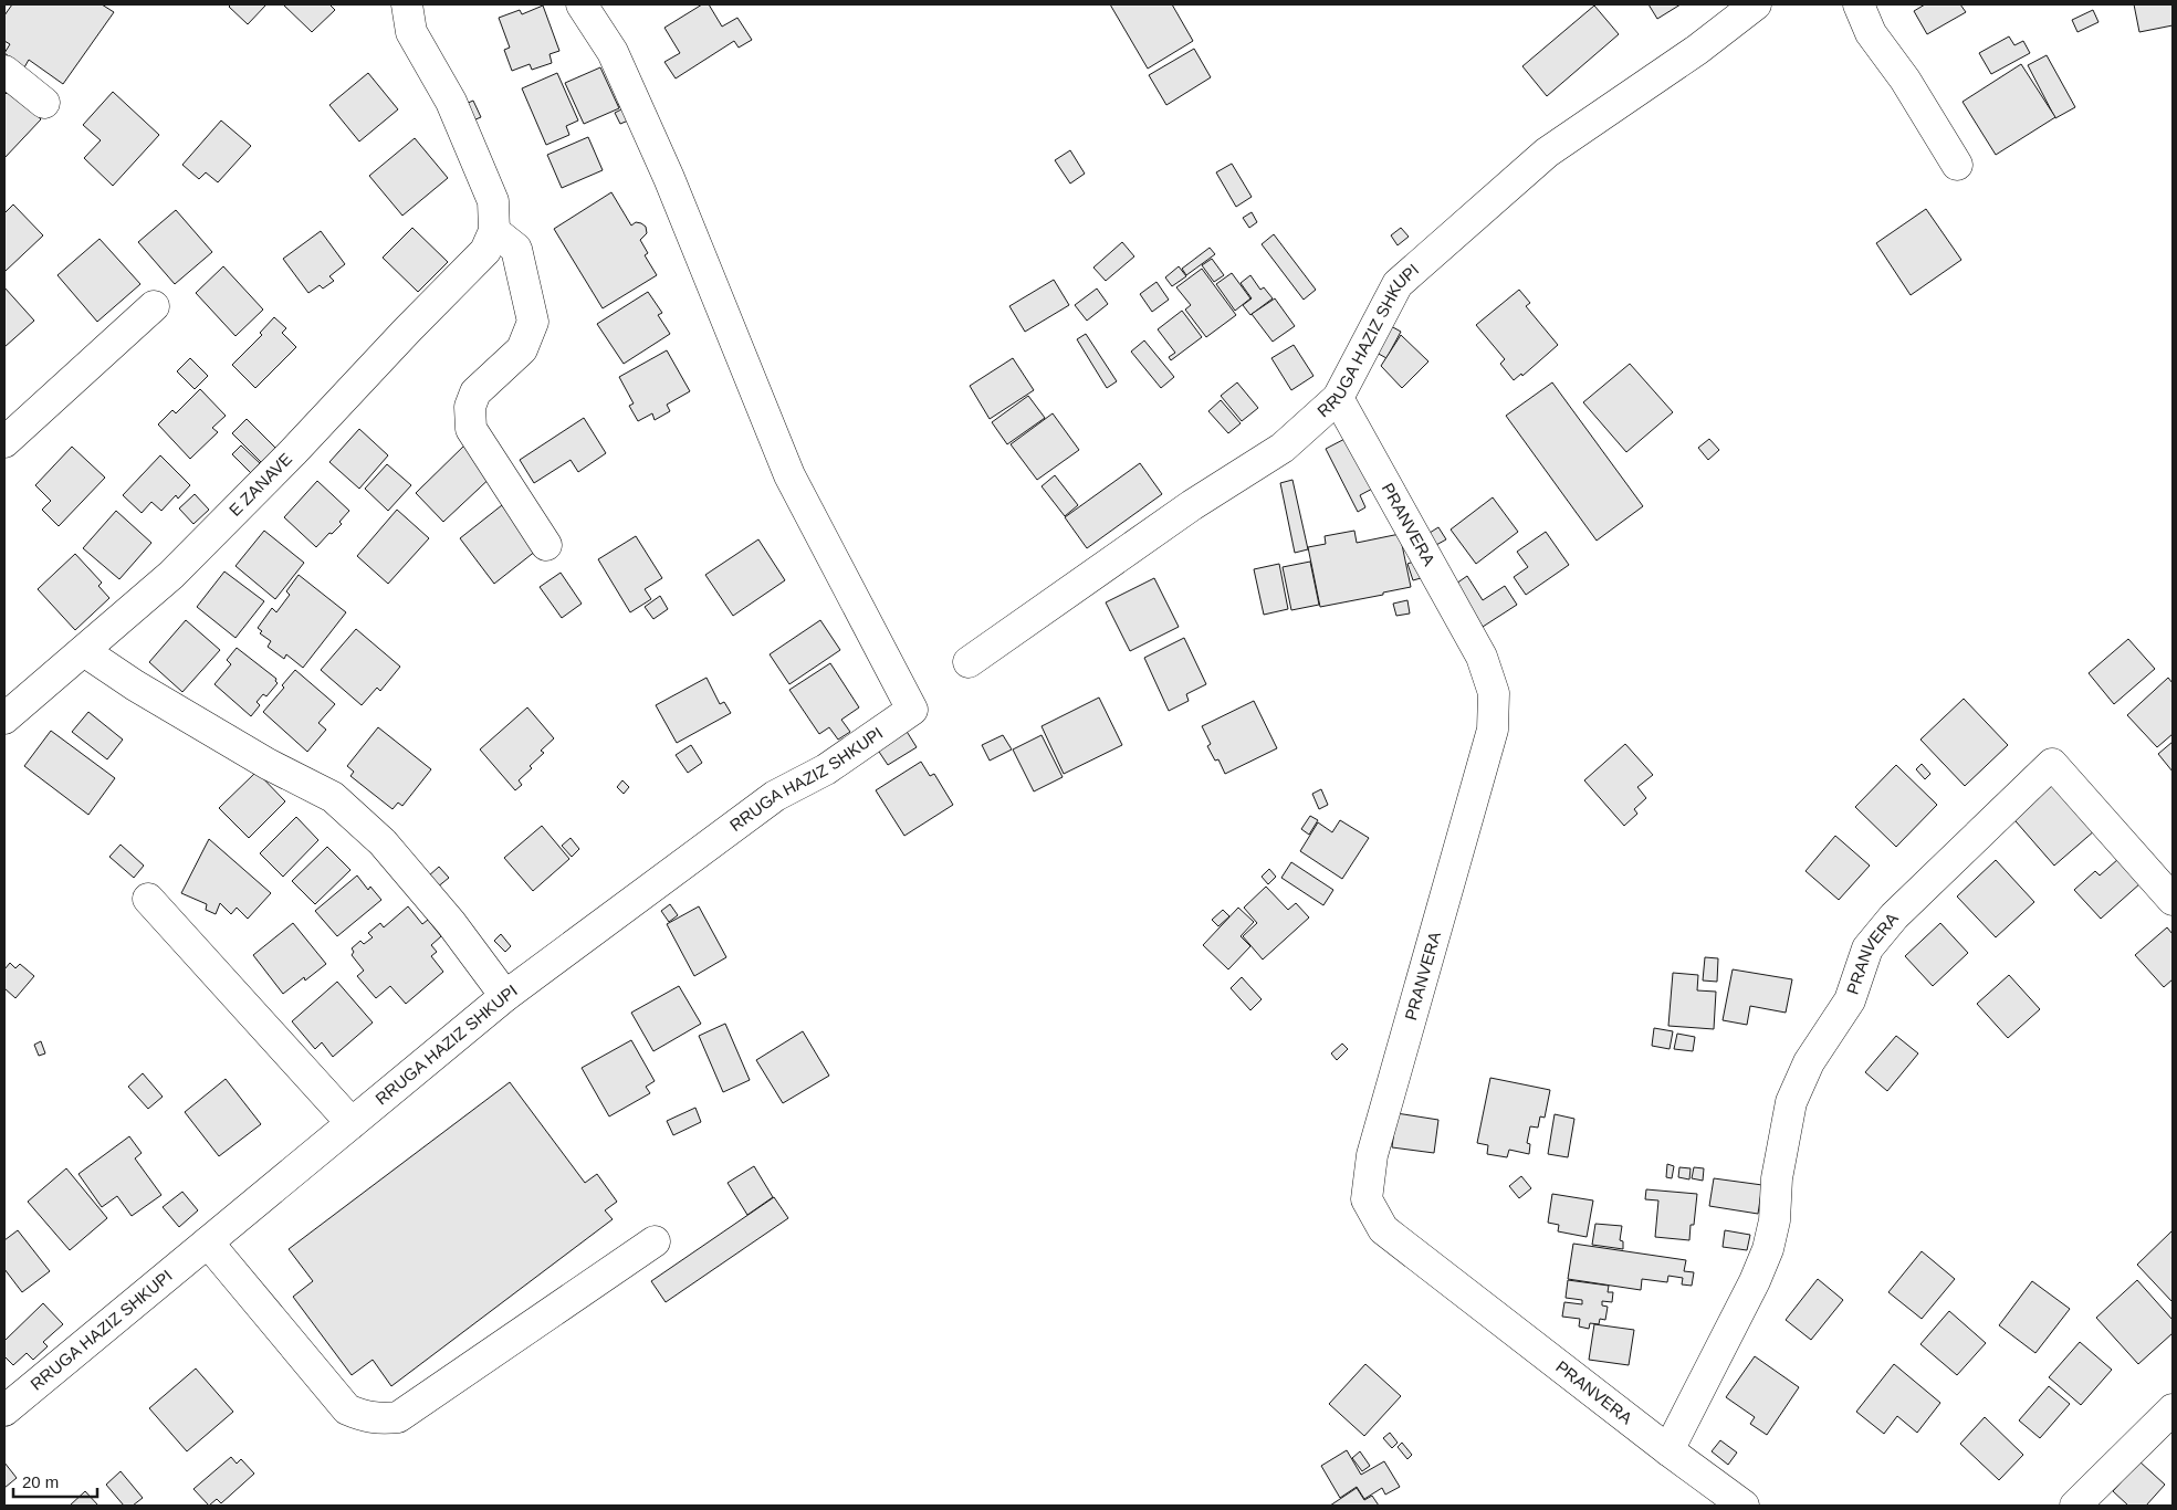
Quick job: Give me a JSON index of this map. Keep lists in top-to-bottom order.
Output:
{
  "streets": {
    "street": ["RRUGA HAZIZ SHKUPI", "E ZANAVE", "PRANVERA"]
  },
  "crossings": [
    ["RRUGA HAZIZ SHKUPI", "PRANVERA"]
  ],
  "scale_bar": "20 m"
}
